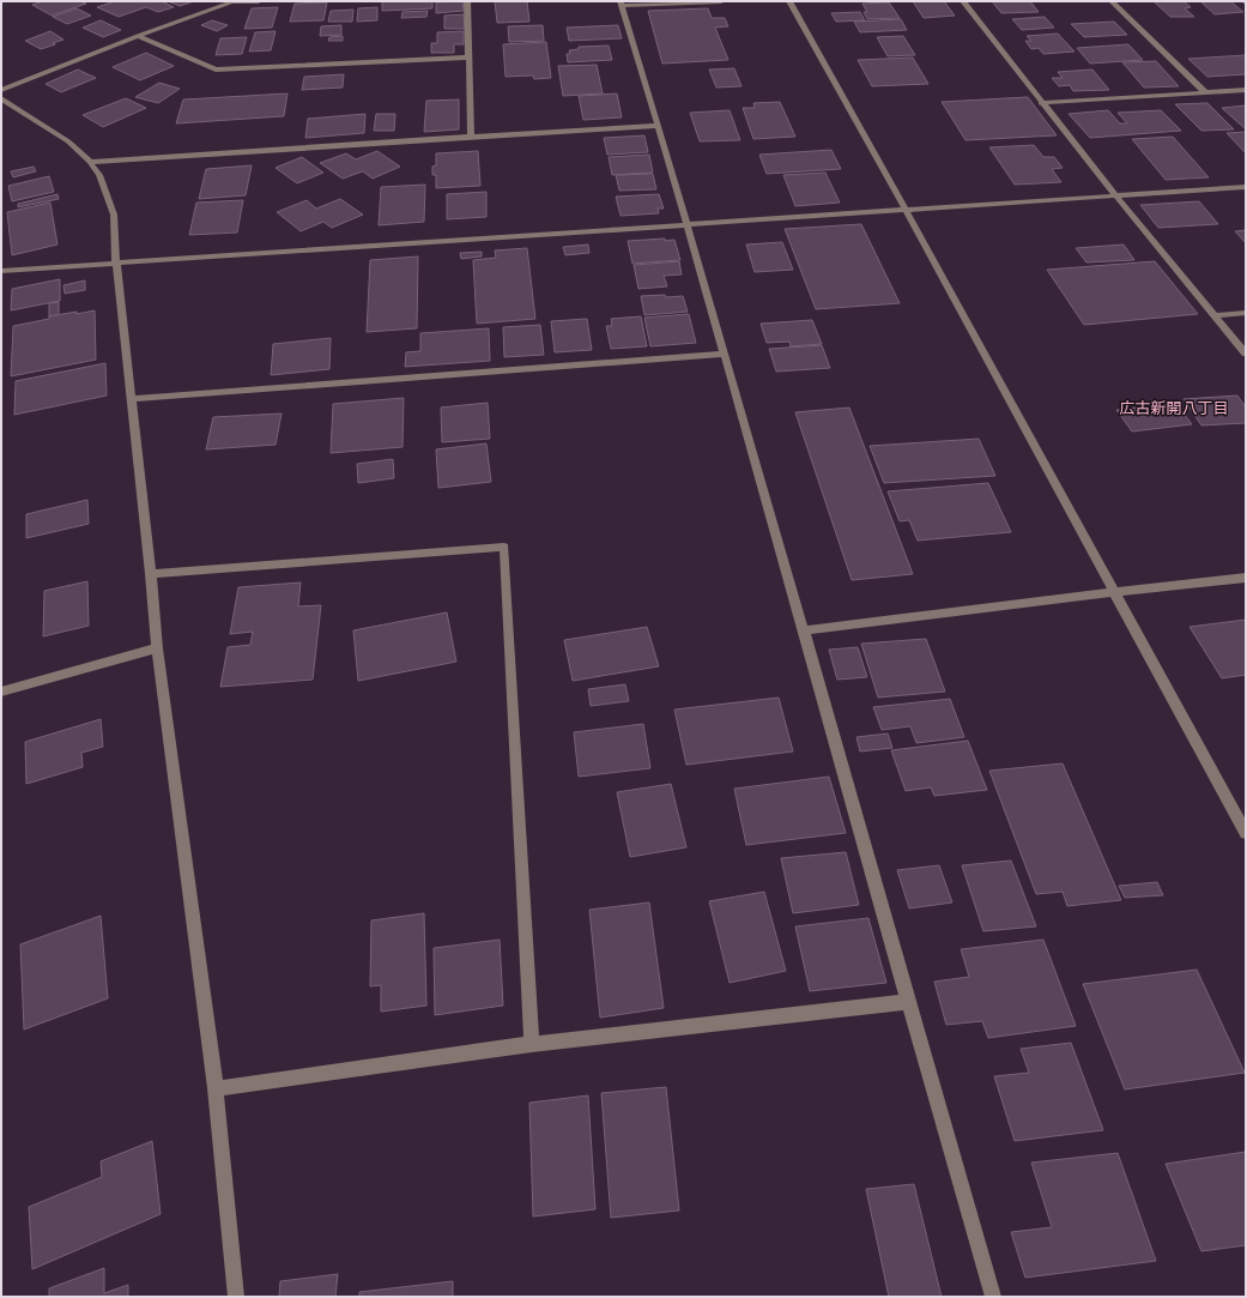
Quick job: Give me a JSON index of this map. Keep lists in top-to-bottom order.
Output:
{
  "districts": ["広古新開八丁目"]
}
